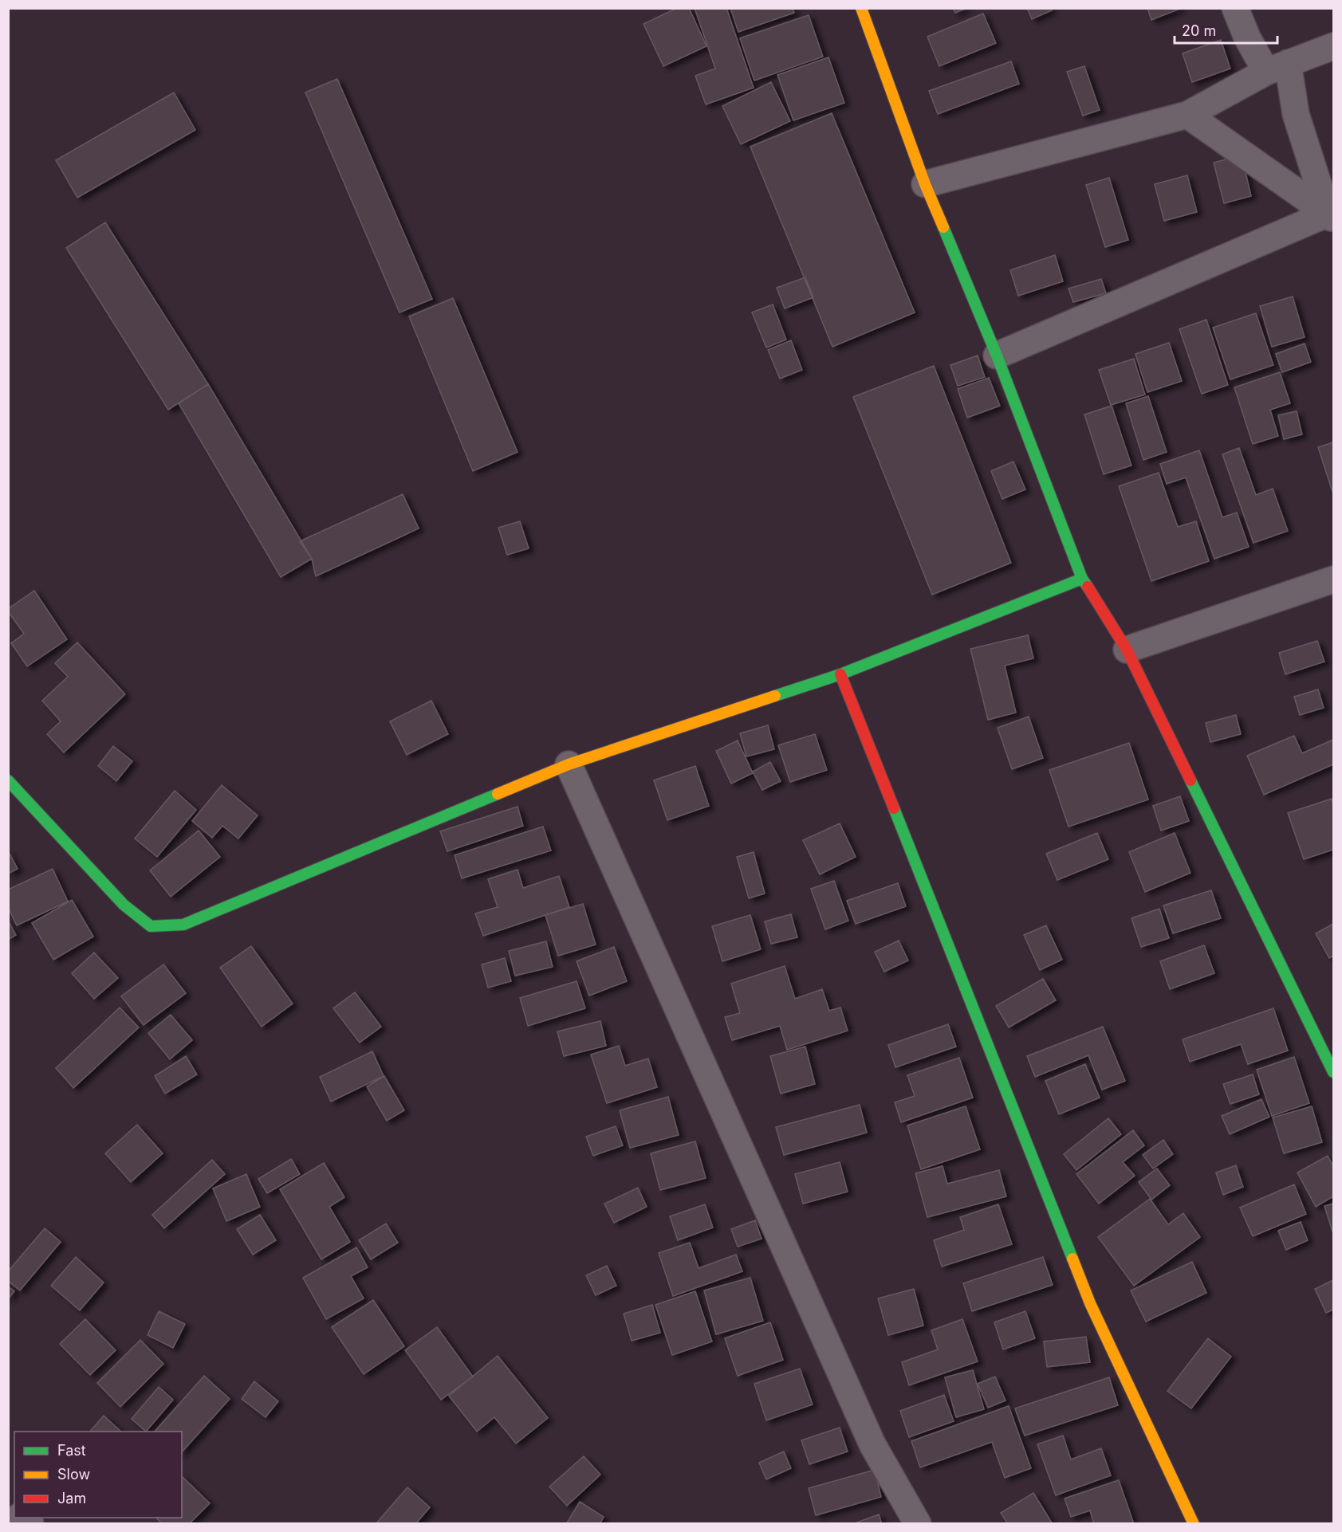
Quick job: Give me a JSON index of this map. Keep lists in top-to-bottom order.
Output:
{
  "legend": ["Fast", "Slow", "Jam"],
  "scale_bar": "20 m"
}
